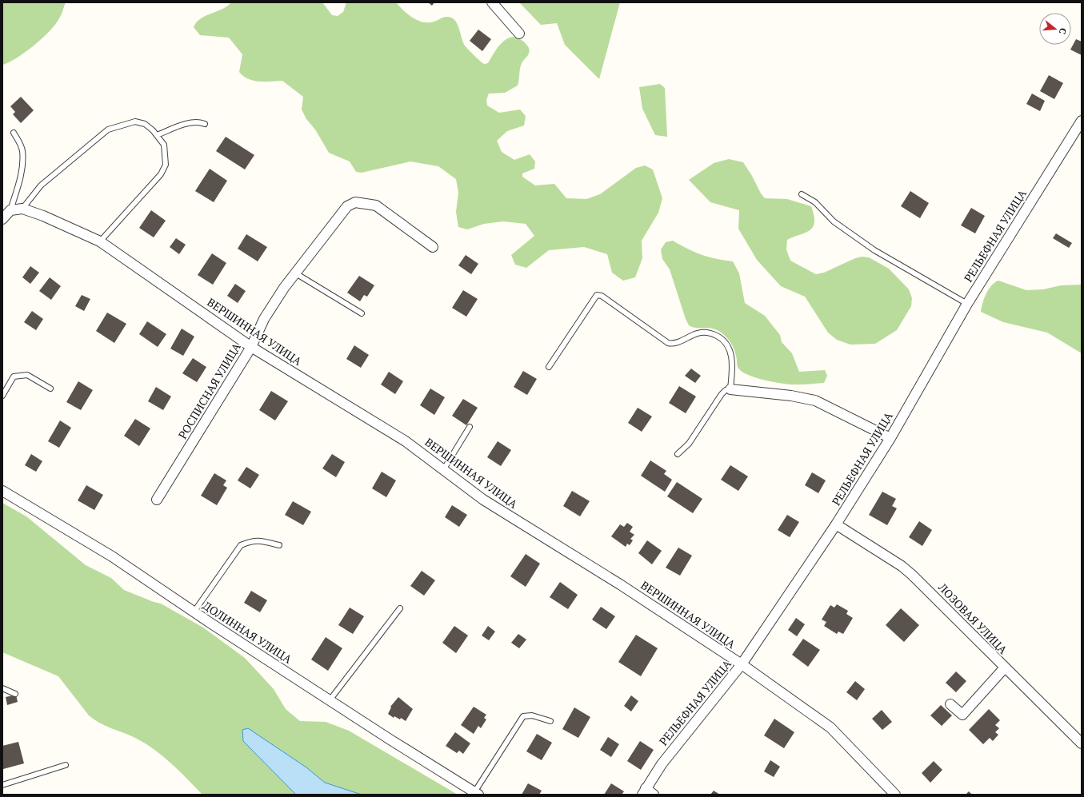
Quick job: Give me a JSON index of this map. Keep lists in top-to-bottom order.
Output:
{
  "streets": {
    "street": [
      "РЕЛЬЕФНАЯ УЛИЦА",
      "ВЕРШИННАЯ УЛИЦА",
      "РОСПИСНАЯ УЛИЦА",
      "ЛОЗОВАЯ УЛИЦА",
      "ДОЛИННАЯ УЛИЦА"
    ]
  },
  "crossings": [
    ["РЕЛЬЕФНАЯ УЛИЦА", "ВЕРШИННАЯ УЛИЦА"],
    ["РЕЛЬЕФНАЯ УЛИЦА", "ЛОЗОВАЯ УЛИЦА"],
    ["ВЕРШИННАЯ УЛИЦА", "РОСПИСНАЯ УЛИЦА"]
  ],
  "north": "right"
}
